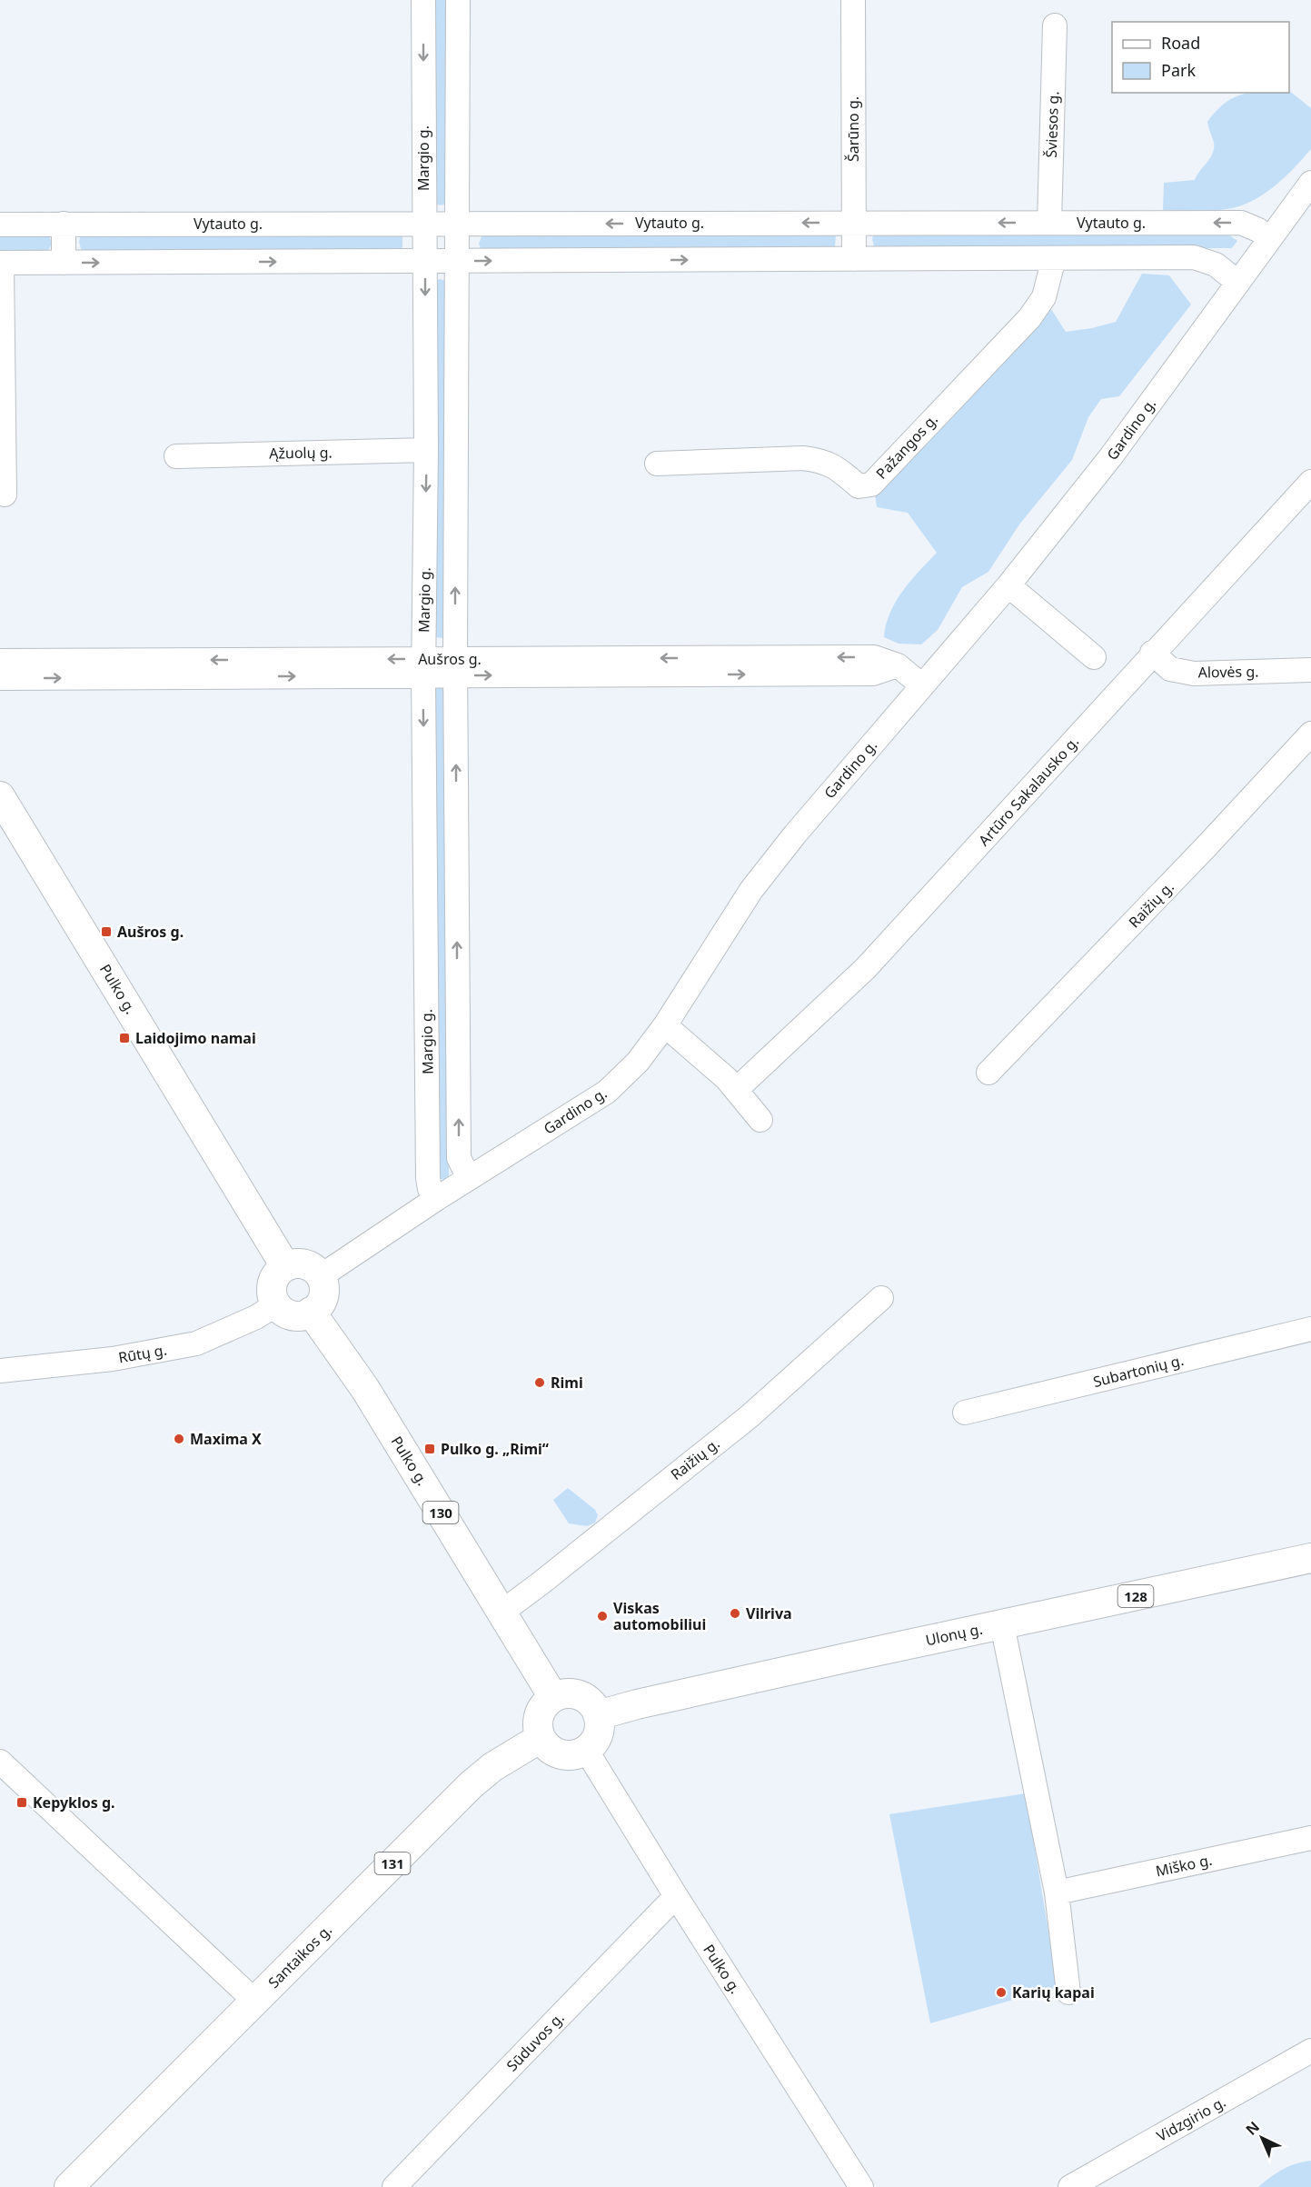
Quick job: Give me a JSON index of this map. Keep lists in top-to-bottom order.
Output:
{
  "streets": {
    "main road": [
      "Pulko g.",
      "130",
      "128",
      "Ulonų g.",
      "131",
      "Santaikos g."
    ],
    "street": [
      "Šviesos g.",
      "Šarūno g.",
      "Margio g.",
      "Vytauto g.",
      "Gardino g.",
      "Pažangos g.",
      "Ąžuolų g.",
      "Aušros g.",
      "Alovės g.",
      "Artūro Sakalausko g.",
      "Raižių g.",
      "Rūtų g.",
      "Subartonių g.",
      "Miško g.",
      "Sūduvos g.",
      "Vidzgirio g."
    ]
  },
  "crossings": [
    ["Šviesos g.", "Vytauto g."],
    ["Šarūno g.", "Vytauto g."],
    ["Margio g.", "Vytauto g."],
    ["Margio g.", "Gardino g."],
    ["Margio g.", "Ąžuolų g."],
    ["Margio g.", "Aušros g."],
    ["Vytauto g.", "Gardino g."],
    ["Gardino g.", "Aušros g."],
    ["Gardino g.", "Pulko g."],
    ["Gardino g.", "Rūtų g."],
    ["Alovės g.", "Artūro Sakalausko g."],
    ["Raižių g.", "Pulko g."],
    ["Pulko g.", "Rūtų g."],
    ["Pulko g.", "Ulonų g."],
    ["Pulko g.", "Santaikos g."],
    ["Pulko g.", "Sūduvos g."],
    ["Ulonų g.", "Santaikos g."]
  ],
  "places": {
    "transit": [
      "Aušros g.",
      "Laidojimo namai",
      "Pulko g. „Rimi“",
      "Kepyklos g."
    ],
    "other": [
      "Rimi",
      "Maxima X",
      "Vilriva",
      "Viskas automobiliui",
      "Karių kapai"
    ]
  },
  "legend": ["Road", "Park"],
  "north": "top left"
}
